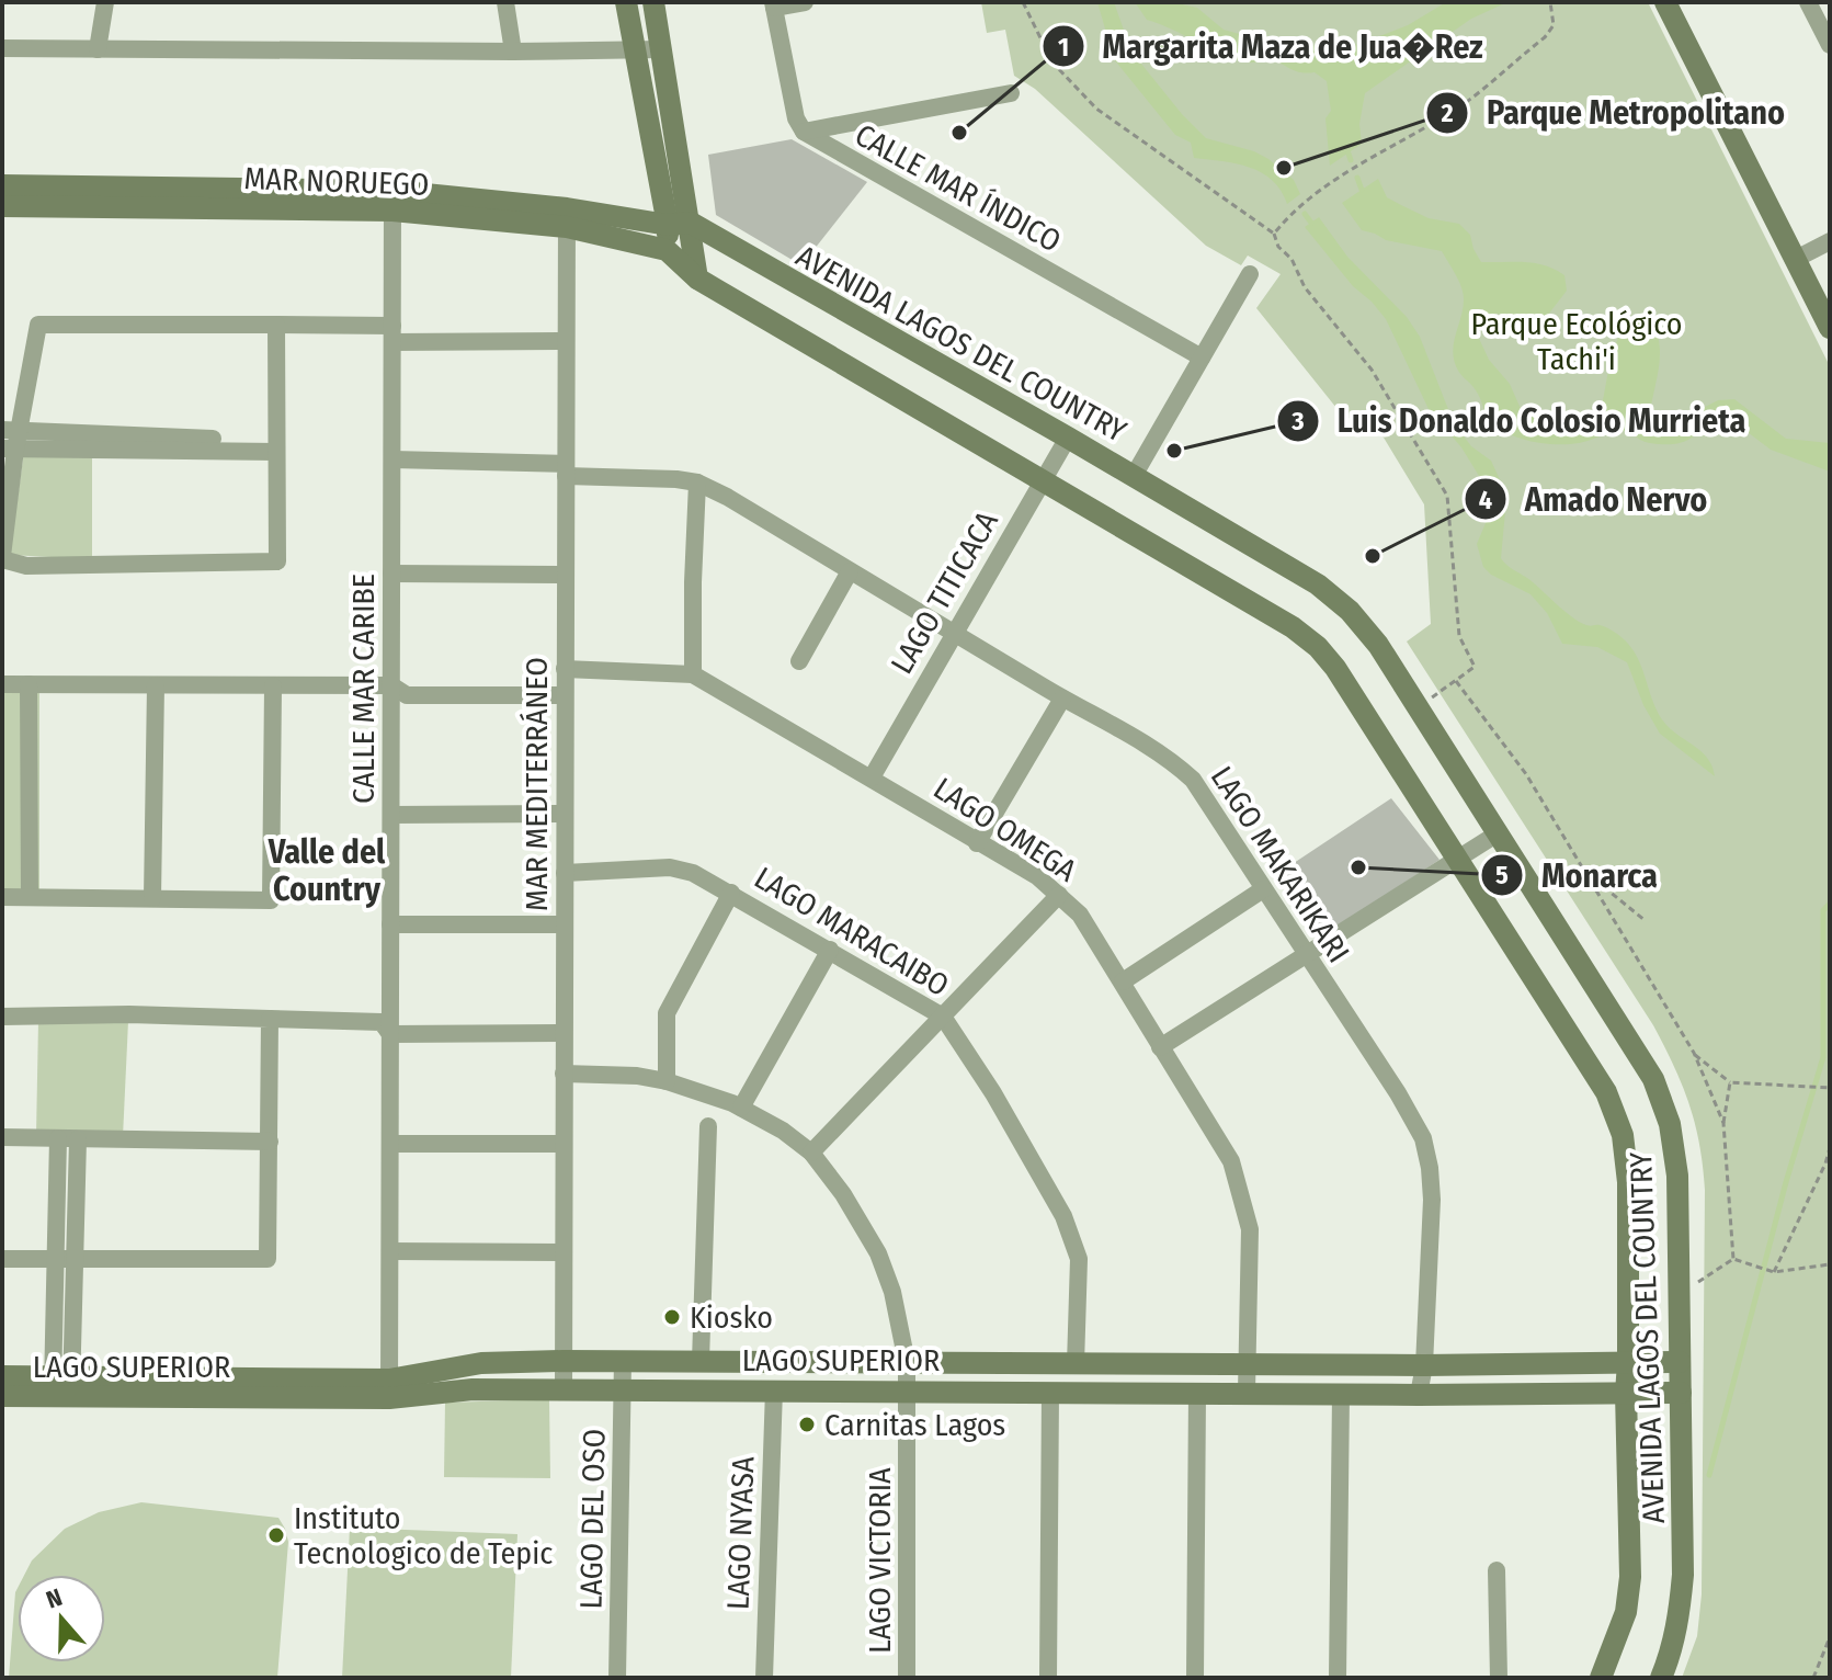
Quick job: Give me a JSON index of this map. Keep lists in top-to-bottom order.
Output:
{
  "streets": {
    "street": [
      "MAR NORUEGO",
      "CALLE MAR ÍNDICO",
      "AVENIDA LAGOS DEL COUNTRY",
      "LAGO TITICACA",
      "CALLE MAR CARIBE",
      "MAR MEDITERRÁNEO",
      "LAGO OMEGA",
      "LAGO MAKARIKARI",
      "LAGO MARACAIBO",
      "LAGO SUPERIOR",
      "LAGO DEL OSO",
      "LAGO NYASA",
      "LAGO VICTORIA"
    ]
  },
  "crossings": [
    ["MAR NORUEGO", "AVENIDA LAGOS DEL COUNTRY"],
    ["MAR NORUEGO", "CALLE MAR CARIBE"],
    ["MAR NORUEGO", "MAR MEDITERRÁNEO"],
    ["AVENIDA LAGOS DEL COUNTRY", "LAGO TITICACA"],
    ["AVENIDA LAGOS DEL COUNTRY", "LAGO SUPERIOR"],
    ["LAGO TITICACA", "LAGO OMEGA"],
    ["LAGO TITICACA", "LAGO MAKARIKARI"],
    ["CALLE MAR CARIBE", "LAGO MAKARIKARI"],
    ["CALLE MAR CARIBE", "LAGO SUPERIOR"],
    ["MAR MEDITERRÁNEO", "LAGO OMEGA"],
    ["MAR MEDITERRÁNEO", "LAGO MAKARIKARI"],
    ["MAR MEDITERRÁNEO", "LAGO MARACAIBO"],
    ["MAR MEDITERRÁNEO", "LAGO SUPERIOR"],
    ["MAR MEDITERRÁNEO", "LAGO VICTORIA"],
    ["LAGO OMEGA", "LAGO SUPERIOR"],
    ["LAGO MAKARIKARI", "LAGO SUPERIOR"],
    ["LAGO MARACAIBO", "LAGO SUPERIOR"],
    ["LAGO SUPERIOR", "LAGO DEL OSO"],
    ["LAGO SUPERIOR", "LAGO NYASA"],
    ["LAGO SUPERIOR", "LAGO VICTORIA"]
  ],
  "districts": ["Valle del Country"],
  "parks": ["Parque Ecológico Tachi'i"],
  "places": [
    "Margarita Maza de Jua�Rez",
    "Parque Metropolitano",
    "Luis Donaldo Colosio Murrieta",
    "Amado Nervo",
    "Monarca",
    "Kiosko",
    "Carnitas Lagos",
    "Instituto Tecnologico de Tepic"
  ],
  "north": "top"
}
